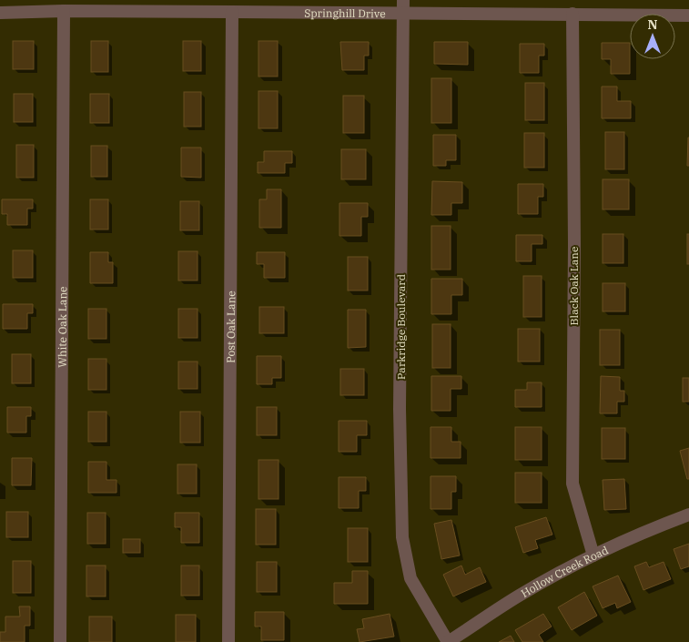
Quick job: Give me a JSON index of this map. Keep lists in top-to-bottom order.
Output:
{
  "streets": {
    "street": [
      "Springhill Drive",
      "Black Oak Lane",
      "White Oak Lane",
      "Post Oak Lane",
      "Parkridge Boulevard",
      "Hollow Creek Road"
    ]
  },
  "crossings": [
    ["Springhill Drive", "Black Oak Lane"],
    ["Springhill Drive", "White Oak Lane"],
    ["Springhill Drive", "Post Oak Lane"],
    ["Springhill Drive", "Parkridge Boulevard"],
    ["Black Oak Lane", "Hollow Creek Road"],
    ["Parkridge Boulevard", "Hollow Creek Road"]
  ],
  "north": "top"
}
